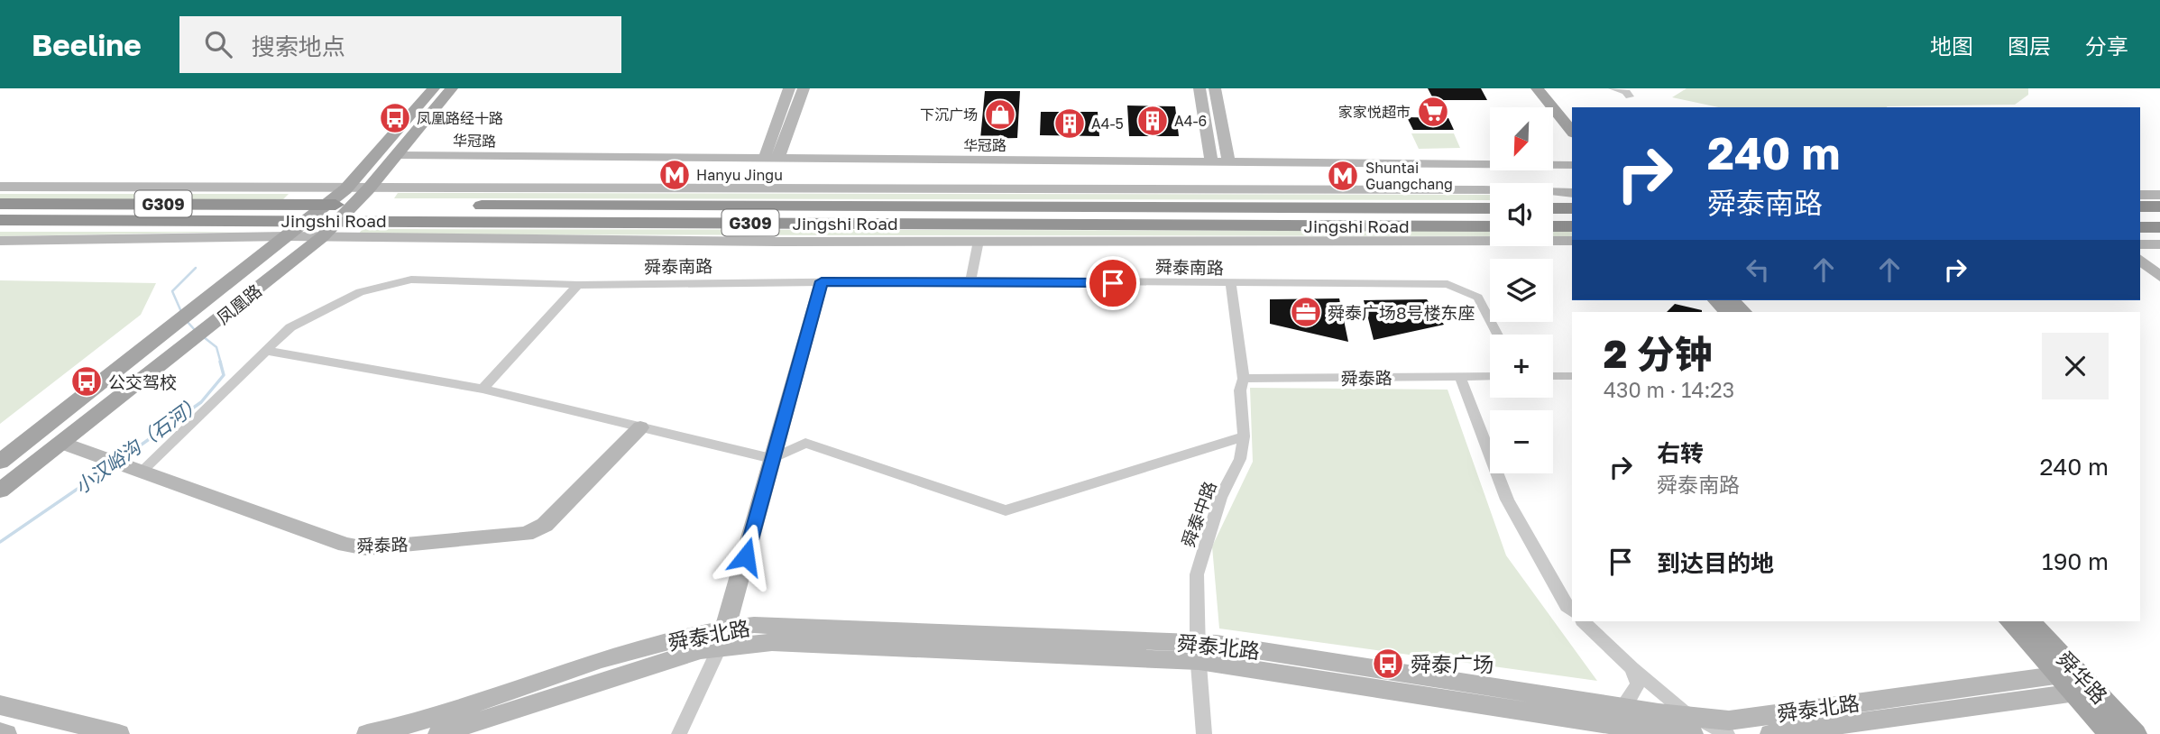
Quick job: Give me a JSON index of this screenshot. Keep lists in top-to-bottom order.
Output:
{
  "streets": {
    "highway": ["G309", "Jingshi Road"],
    "main road": [
      "华冠路",
      "凤凰路",
      "舜泰路",
      "舜泰北路",
      "舜华路"
    ],
    "street": ["舜泰南路", "舜泰中路"]
  },
  "crossings": [
    ["华冠路", "凤凰路"],
    ["G309", "Jingshi Road"],
    ["G309", "凤凰路"],
    ["Jingshi Road", "凤凰路"],
    ["舜泰南路", "舜泰路"],
    ["舜泰南路", "舜泰中路"],
    ["凤凰路", "舜泰路"],
    ["舜泰路", "舜泰中路"],
    ["舜泰中路", "舜泰北路"]
  ],
  "water": ["小汉峪沟（石河）"],
  "places": {
    "supermarket": ["家家悦超市"],
    "shop": ["下沉广场"],
    "bus stop": ["凤凰路经十路", "公交驾校", "舜泰广场"],
    "building": ["A4-6", "A4-5"],
    "metro station": ["Hanyu Jingu", "Shuntai Guangchang"],
    "office": ["舜泰广场8号楼东座"]
  },
  "north": "bottom left",
  "page": {
    "header": "Beeline",
    "search": "搜索地点",
    "nav": ["地图", "图层", "分享"],
    "map_buttons": ["+", "−"],
    "turn": ["240 m", "舜泰南路"],
    "heading": ["2 分钟", "430 m · 14:23"],
    "list": [
      {
        "name": "右转",
        "note": "舜泰南路",
        "value": "240 m"
      },
      {
        "name": "到达目的地",
        "value": "190 m"
      }
    ]
  }
}
